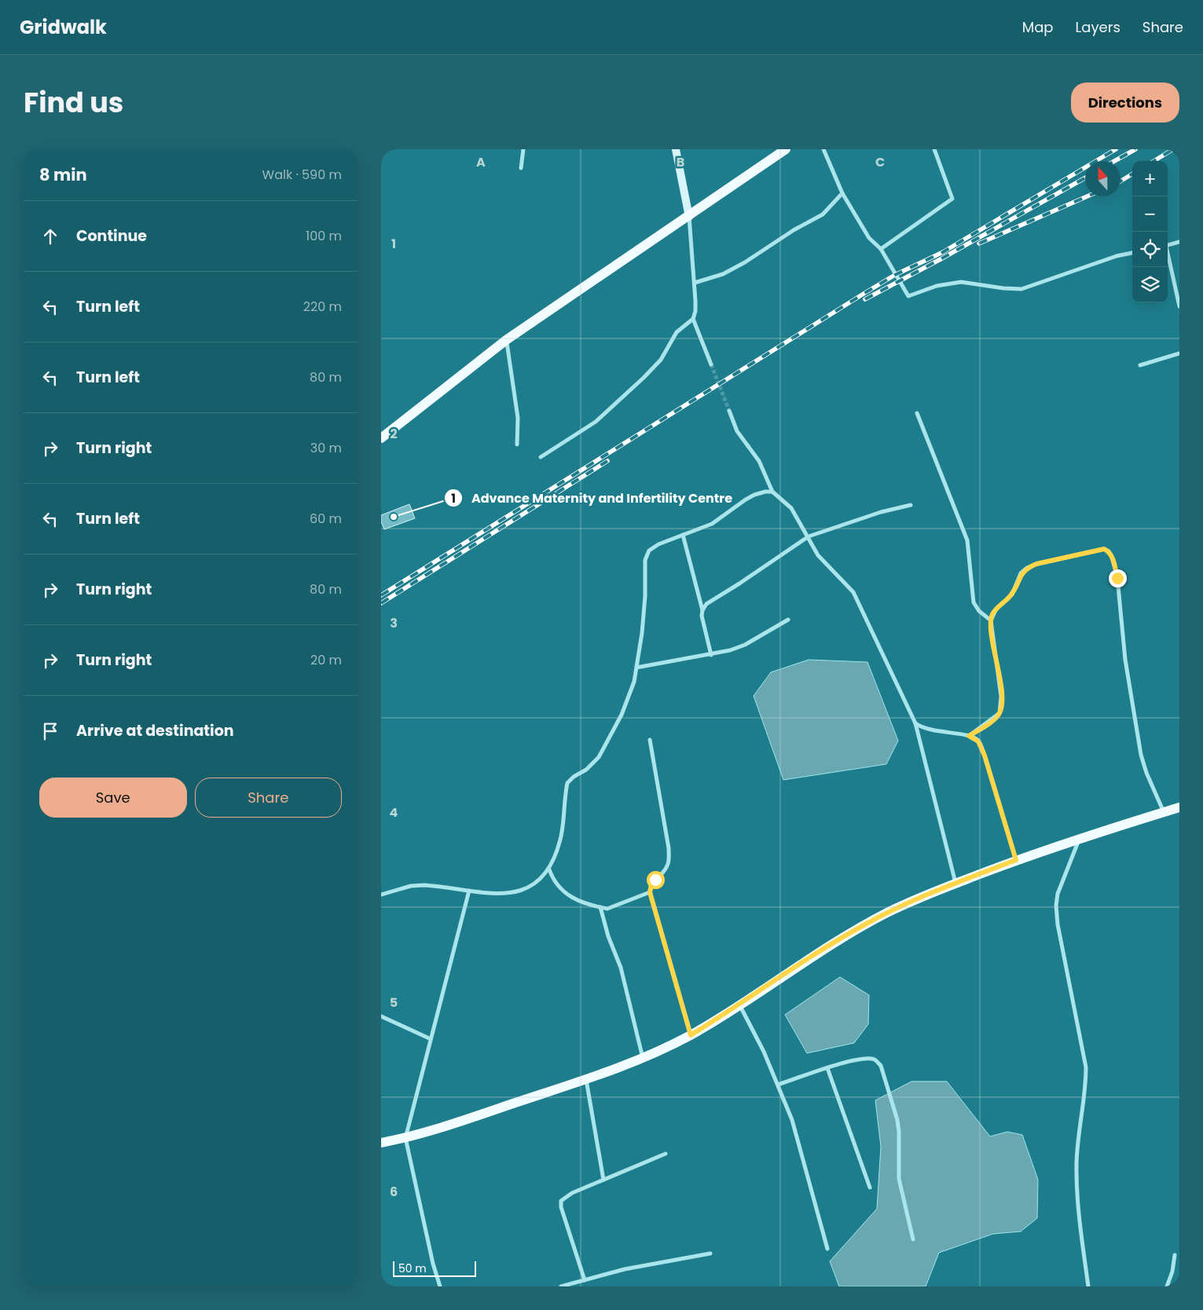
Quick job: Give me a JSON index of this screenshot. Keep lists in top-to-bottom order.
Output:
{
  "places": ["Advance Maternity and Infertility Centre"],
  "scale_bar": "50 m",
  "north": "top",
  "page": {
    "header": "Gridwalk",
    "nav": ["Map", "Layers", "Share"],
    "title": "Find us",
    "buttons": [
      "Directions",
      ["Save", "Share"]
    ],
    "heading": ["8 min", "Walk · 590 m"],
    "map_buttons": ["+", "−"],
    "list": [
      ["Continue", "100 m"],
      ["Turn left", "220 m"],
      ["Turn left", "80 m"],
      ["Turn right", "30 m"],
      ["Turn left", "60 m"],
      ["Turn right", "80 m"],
      ["Turn right", "20 m"],
      "Arrive at destination"
    ],
    "scale": "50 m"
  },
  "grid": {
    "columns": ["A", "B", "C"],
    "rows": [
      "1",
      "2",
      "3",
      "4",
      "5",
      "6"
    ]
  }
}
